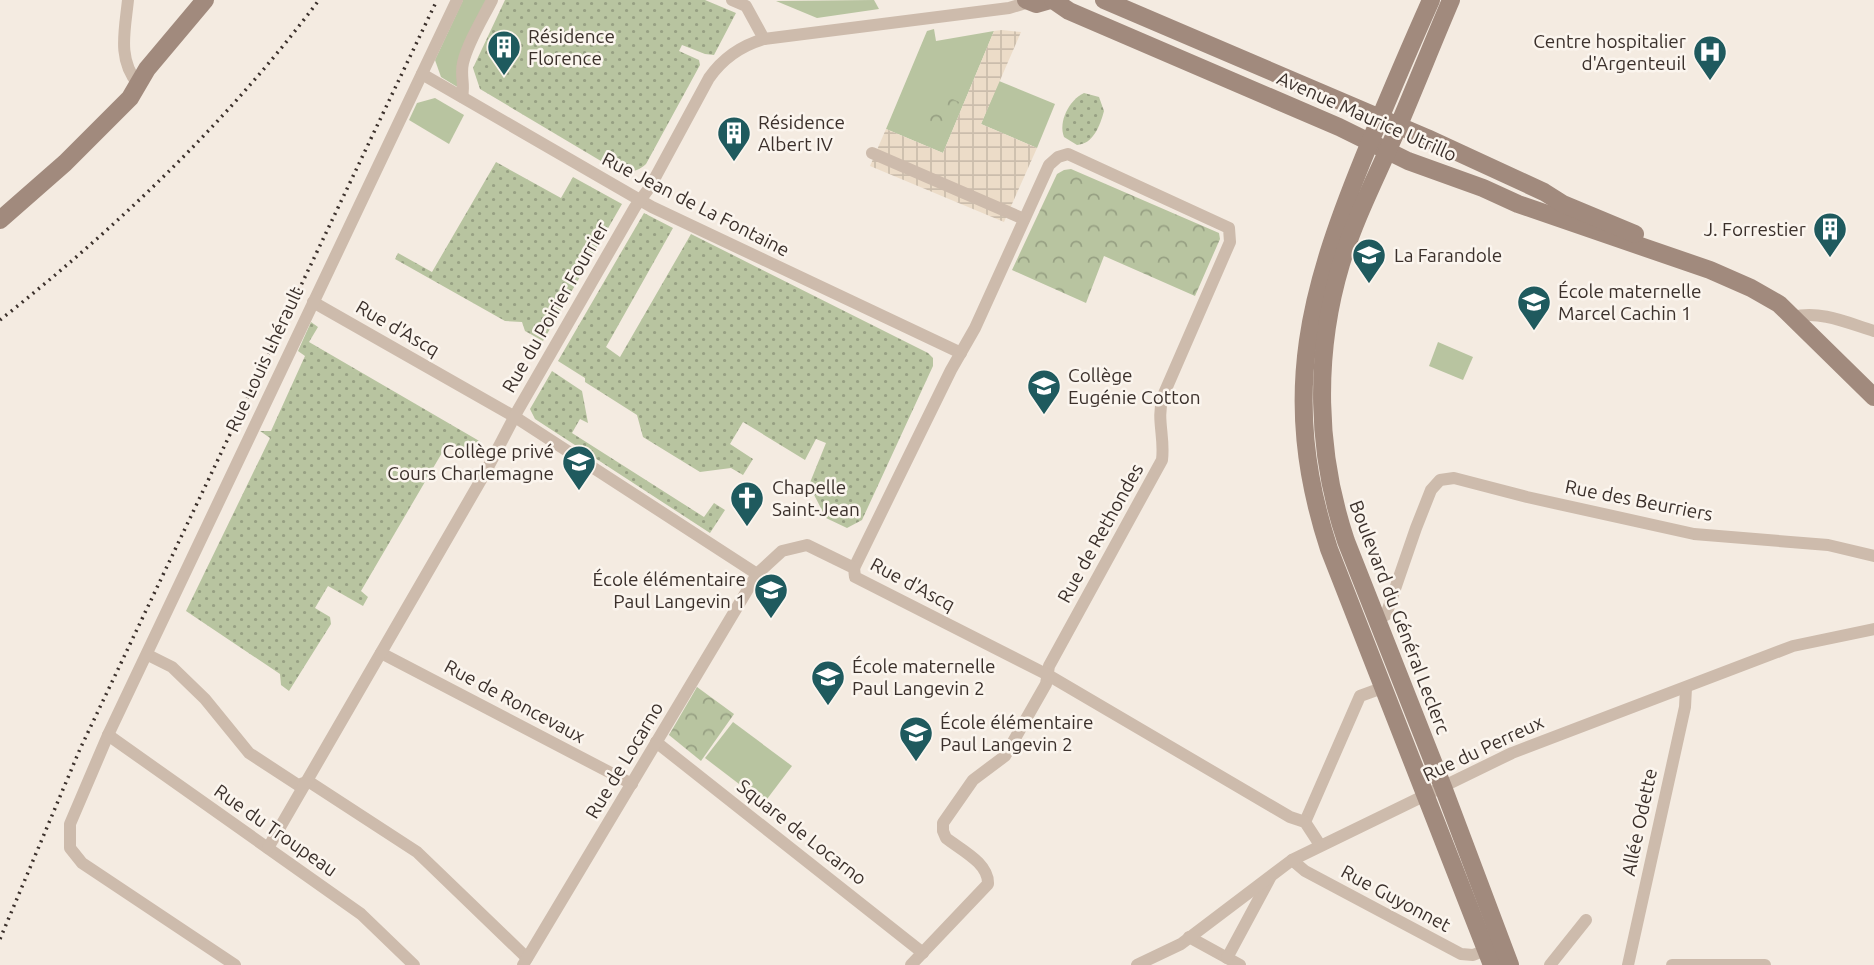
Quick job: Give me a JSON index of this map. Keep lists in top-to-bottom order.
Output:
{
  "streets": {
    "street": [
      "Avenue Maurice Utrillo",
      "Rue Jean de La Fontaine",
      "Rue du Poirier Fourrier",
      "Rue d'Ascq",
      "Rue Louis Lhérault",
      "Rue des Beurriers",
      "Rue de Rethondes",
      "Boulevard du Général Leclerc",
      "Rue de Roncevaux",
      "Rue du Perreux",
      "Rue de Locarno",
      "Allée Odette",
      "Rue du Troupeau",
      "Square de Locarno",
      "Rue Guyonnet"
    ]
  },
  "crossings": [
    ["Avenue Maurice Utrillo", "Boulevard du Général Leclerc"],
    ["Rue Jean de La Fontaine", "Rue du Poirier Fourrier"],
    ["Rue Jean de La Fontaine", "Rue Louis Lhérault"],
    ["Rue Jean de La Fontaine", "Rue de Rethondes"],
    ["Rue du Poirier Fourrier", "Rue d'Ascq"],
    ["Rue du Poirier Fourrier", "Rue de Roncevaux"],
    ["Rue du Poirier Fourrier", "Rue du Troupeau"],
    ["Rue d'Ascq", "Rue Louis Lhérault"],
    ["Rue d'Ascq", "Rue de Rethondes"],
    ["Rue d'Ascq", "Rue de Locarno"],
    ["Rue Louis Lhérault", "Rue du Troupeau"],
    ["Rue des Beurriers", "Boulevard du Général Leclerc"],
    ["Rue de Rethondes", "Square de Locarno"],
    ["Boulevard du Général Leclerc", "Rue du Perreux"],
    ["Boulevard du Général Leclerc", "Rue Guyonnet"],
    ["Rue de Roncevaux", "Rue de Locarno"],
    ["Rue du Perreux", "Allée Odette"],
    ["Rue du Perreux", "Rue Guyonnet"],
    ["Rue de Locarno", "Square de Locarno"]
  ],
  "places": {
    "building": ["Résidence Florence", "Résidence Albert IV", "J. Forrestier"],
    "hospital": ["Centre hospitalier d'Argenteuil"],
    "school or university": [
      "La Farandole",
      "École maternelle Marcel Cachin 1",
      "Collège Eugénie Cotton",
      "Collège privé Cours Charlemagne",
      "École élémentaire Paul Langevin 1",
      "École maternelle Paul Langevin 2",
      "École élémentaire Paul Langevin 2"
    ],
    "church": ["Chapelle Saint-Jean"]
  }
}
